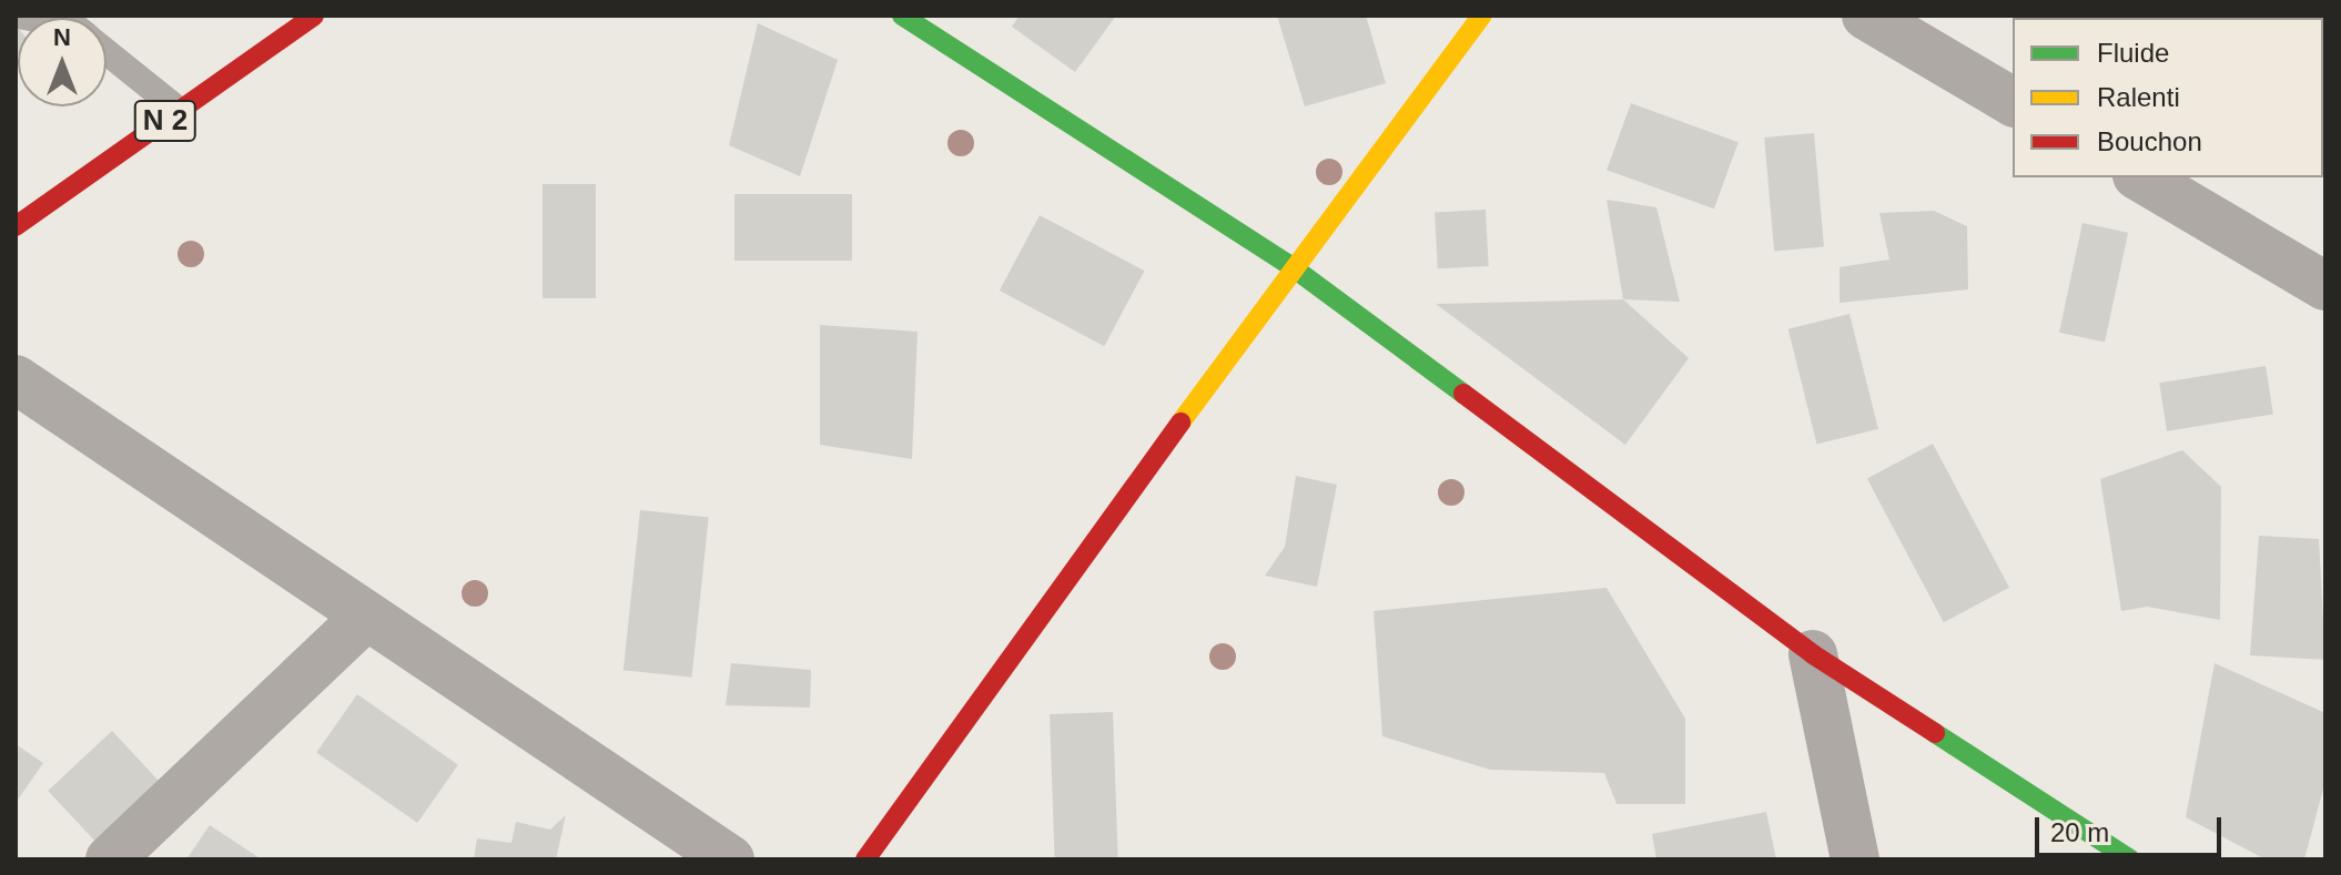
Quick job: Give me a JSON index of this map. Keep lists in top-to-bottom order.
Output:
{
  "streets": {
    "main road": ["N 2"]
  },
  "legend": ["Fluide", "Ralenti", "Bouchon"],
  "scale_bar": "20 m",
  "north": "top"
}
